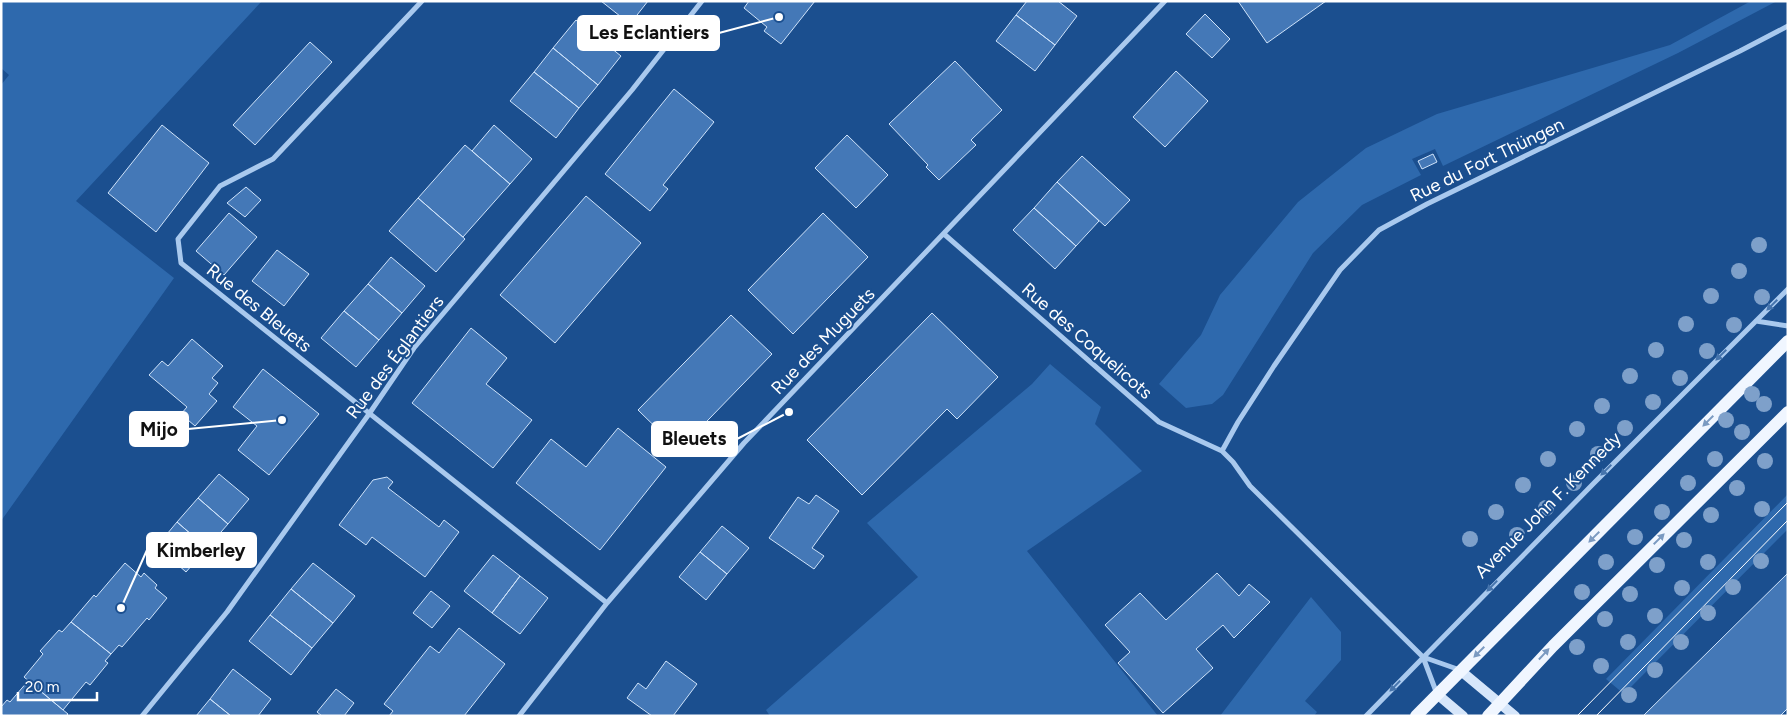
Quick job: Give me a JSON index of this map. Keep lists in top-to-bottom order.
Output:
{
  "streets": {
    "street": [
      "Rue du Fort Thüngen",
      "Rue des Bleuets",
      "Rue des Muguets",
      "Rue des Coquelicots",
      "Rue des Églantiers",
      "Avenue John F. Kennedy"
    ]
  },
  "crossings": [
    ["Rue du Fort Thüngen", "Rue des Coquelicots"],
    ["Rue des Bleuets", "Rue des Muguets"],
    ["Rue des Bleuets", "Rue des Églantiers"],
    ["Rue des Muguets", "Rue des Coquelicots"],
    ["Rue des Coquelicots", "Avenue John F. Kennedy"]
  ],
  "one_way": ["Avenue John F. Kennedy"],
  "places": [
    "Les Eclantiers",
    "Bleuets",
    "Mijo",
    "Kimberley"
  ],
  "scale_bar": "20 m"
}
